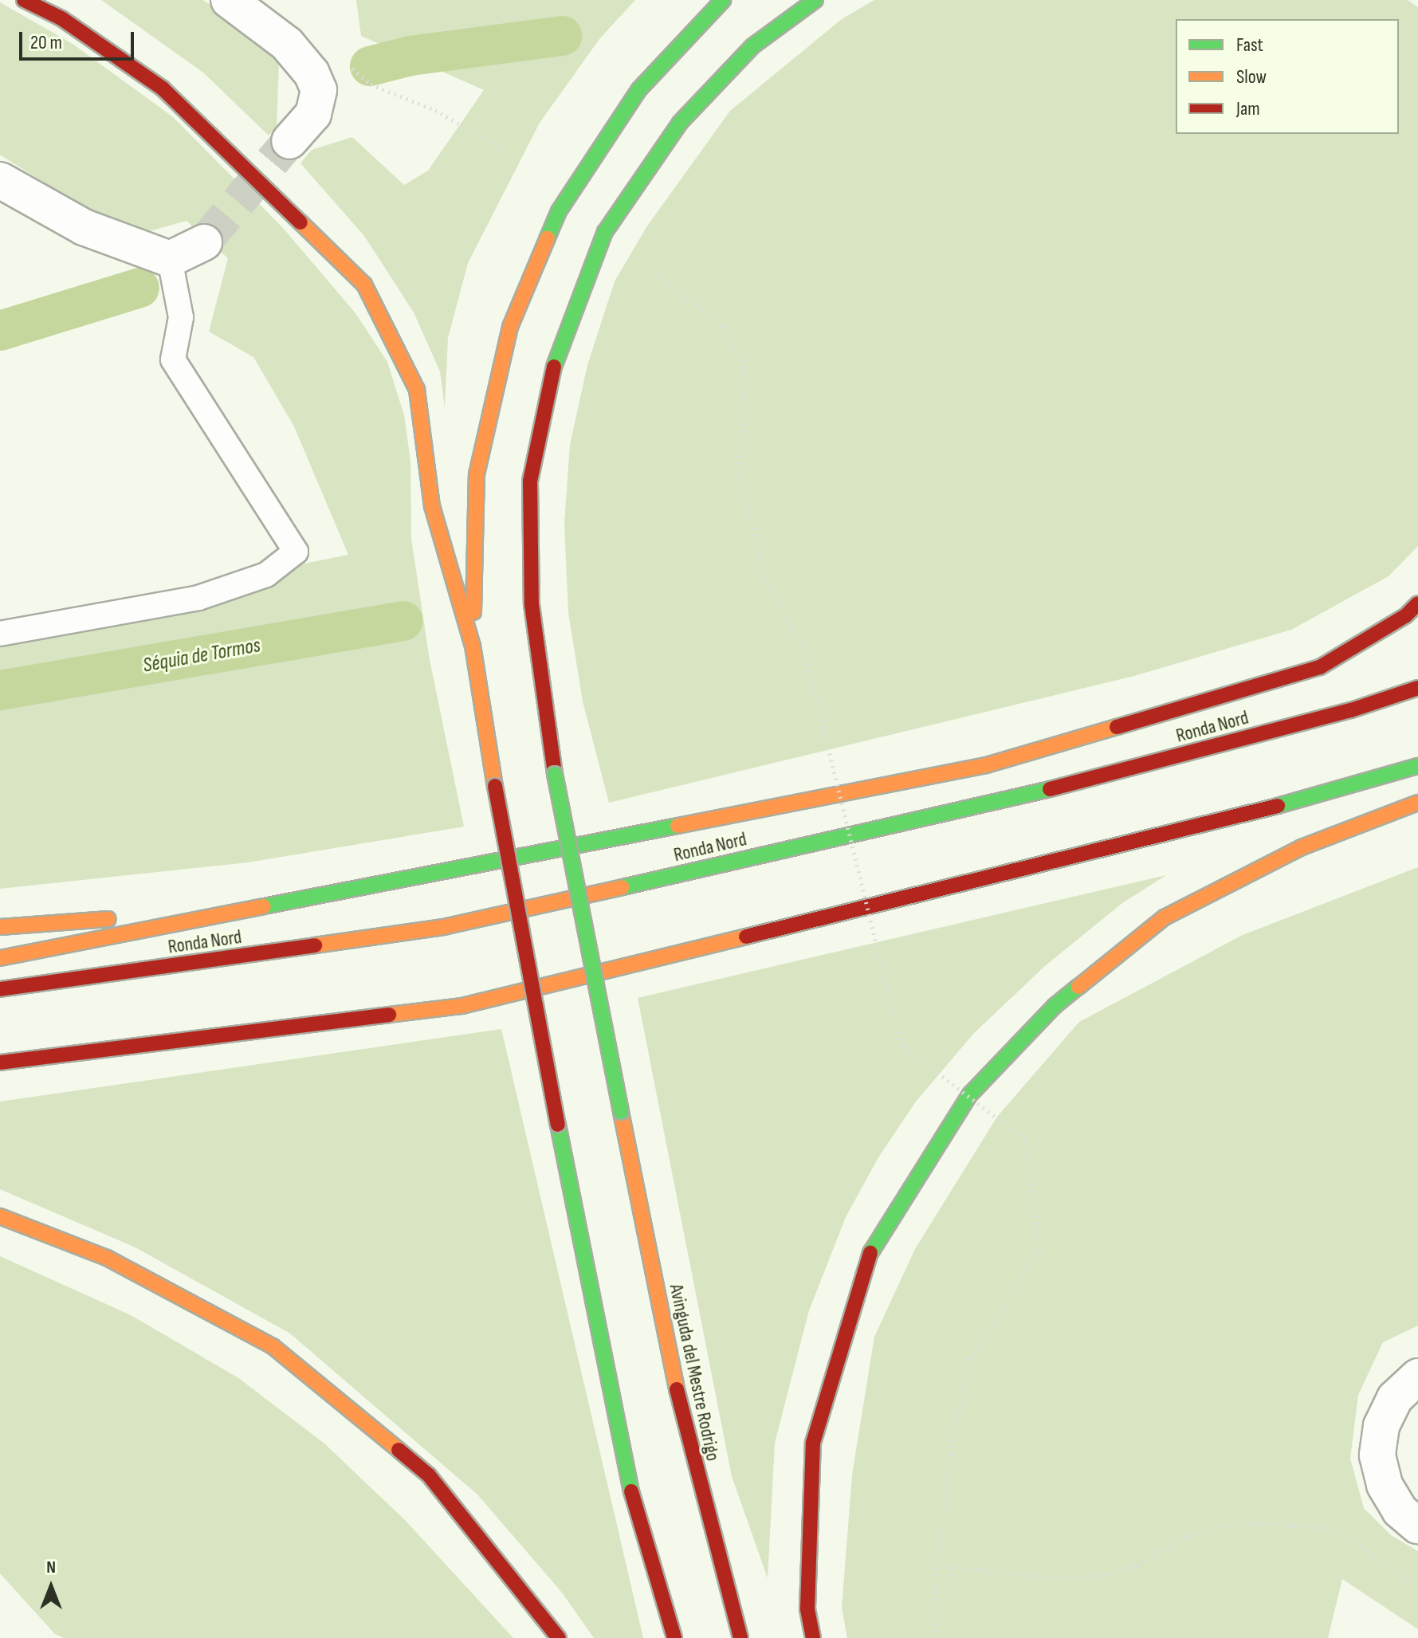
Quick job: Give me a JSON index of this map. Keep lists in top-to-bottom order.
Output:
{
  "streets": {
    "main road": ["Ronda Nord", "Avinguda del Mestre Rodrigo"]
  },
  "water": ["Séquia de Tormos"],
  "legend": ["Fast", "Slow", "Jam"],
  "scale_bar": "20 m",
  "north": "top"
}
